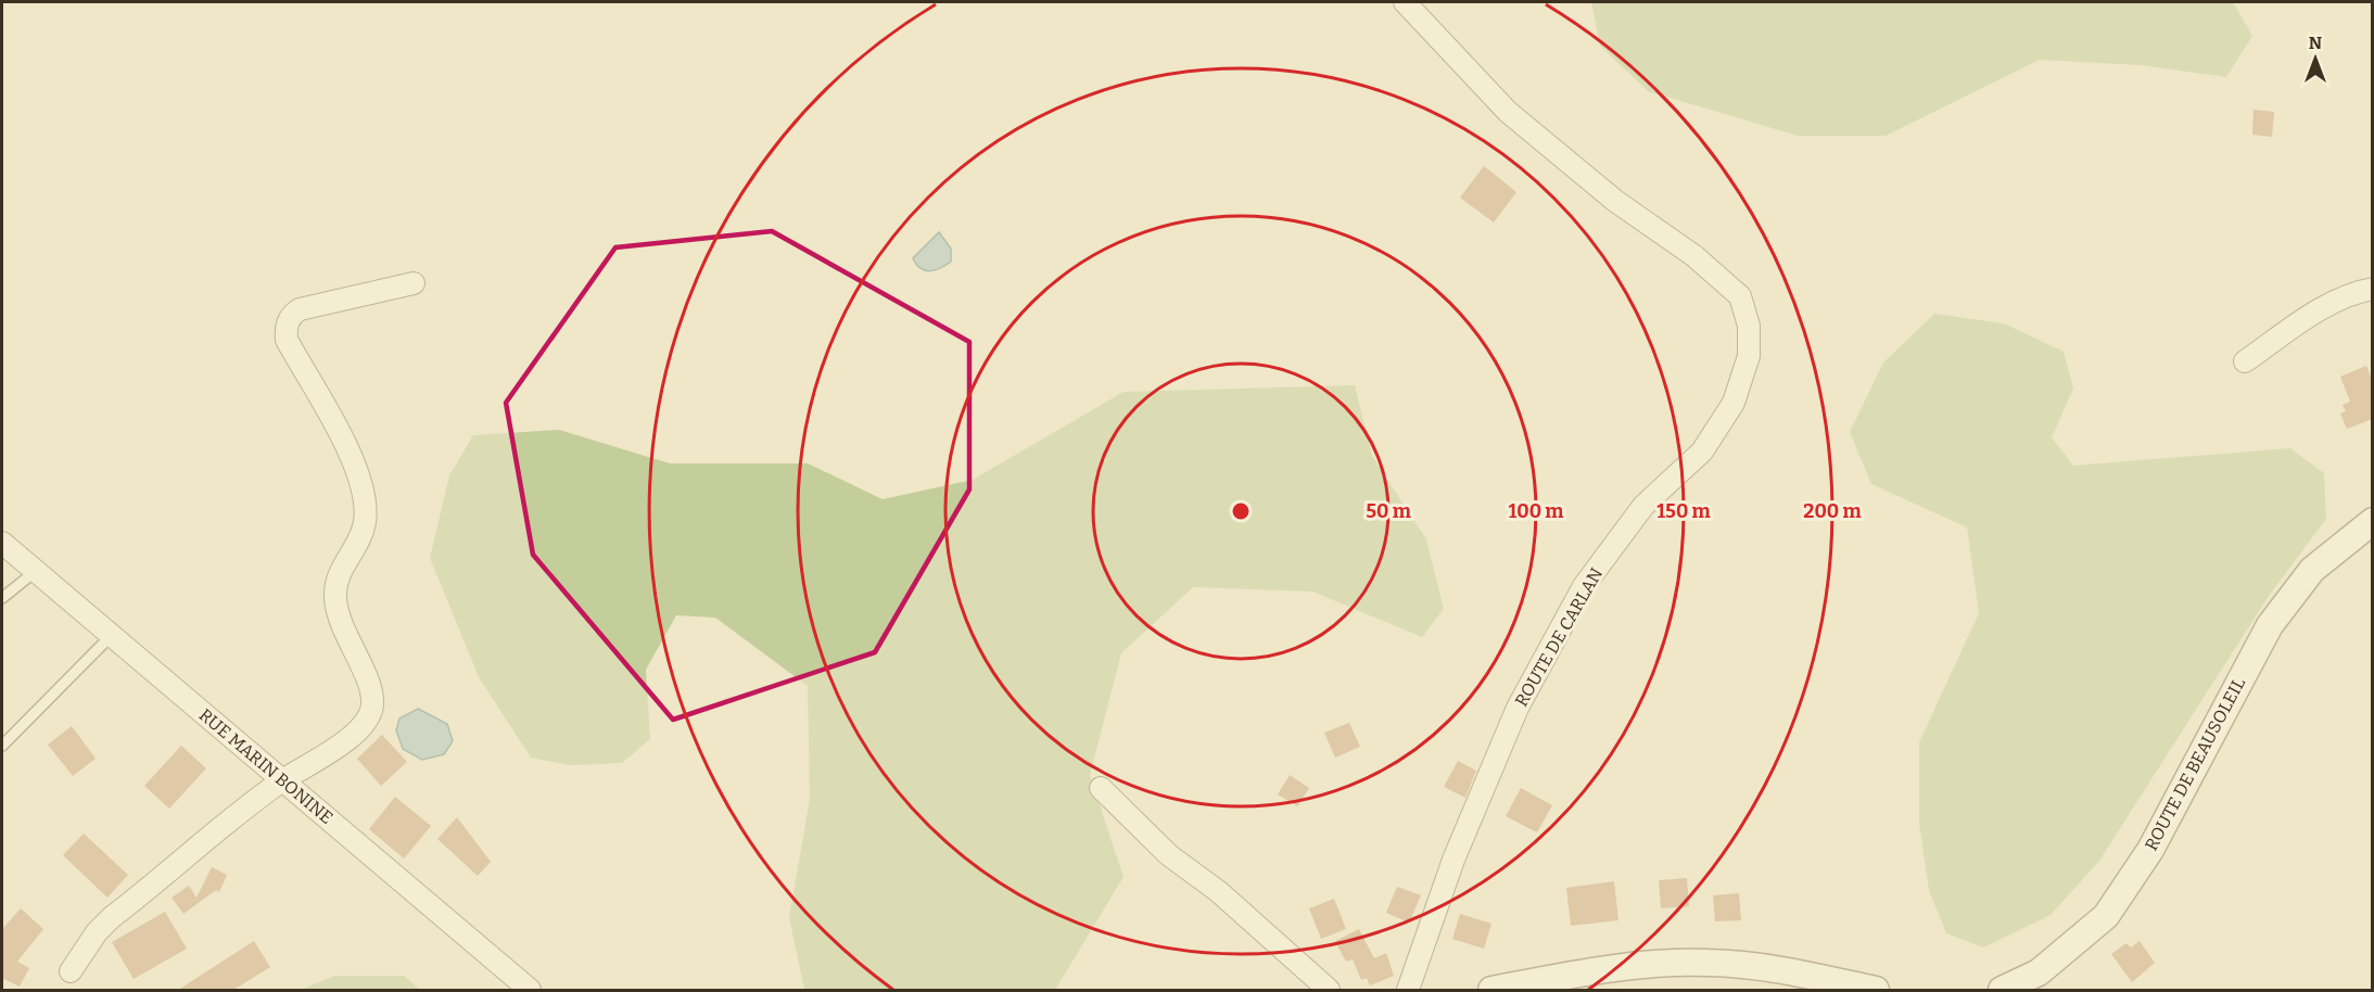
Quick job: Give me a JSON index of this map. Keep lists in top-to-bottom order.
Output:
{
  "streets": {
    "street": ["ROUTE DE CARLAN", "ROUTE DE BEAUSOLEIL", "RUE MARIN BONINE"]
  },
  "north": "top",
  "rings": [
    "50 m",
    "100 m",
    "150 m",
    "200 m"
  ]
}
